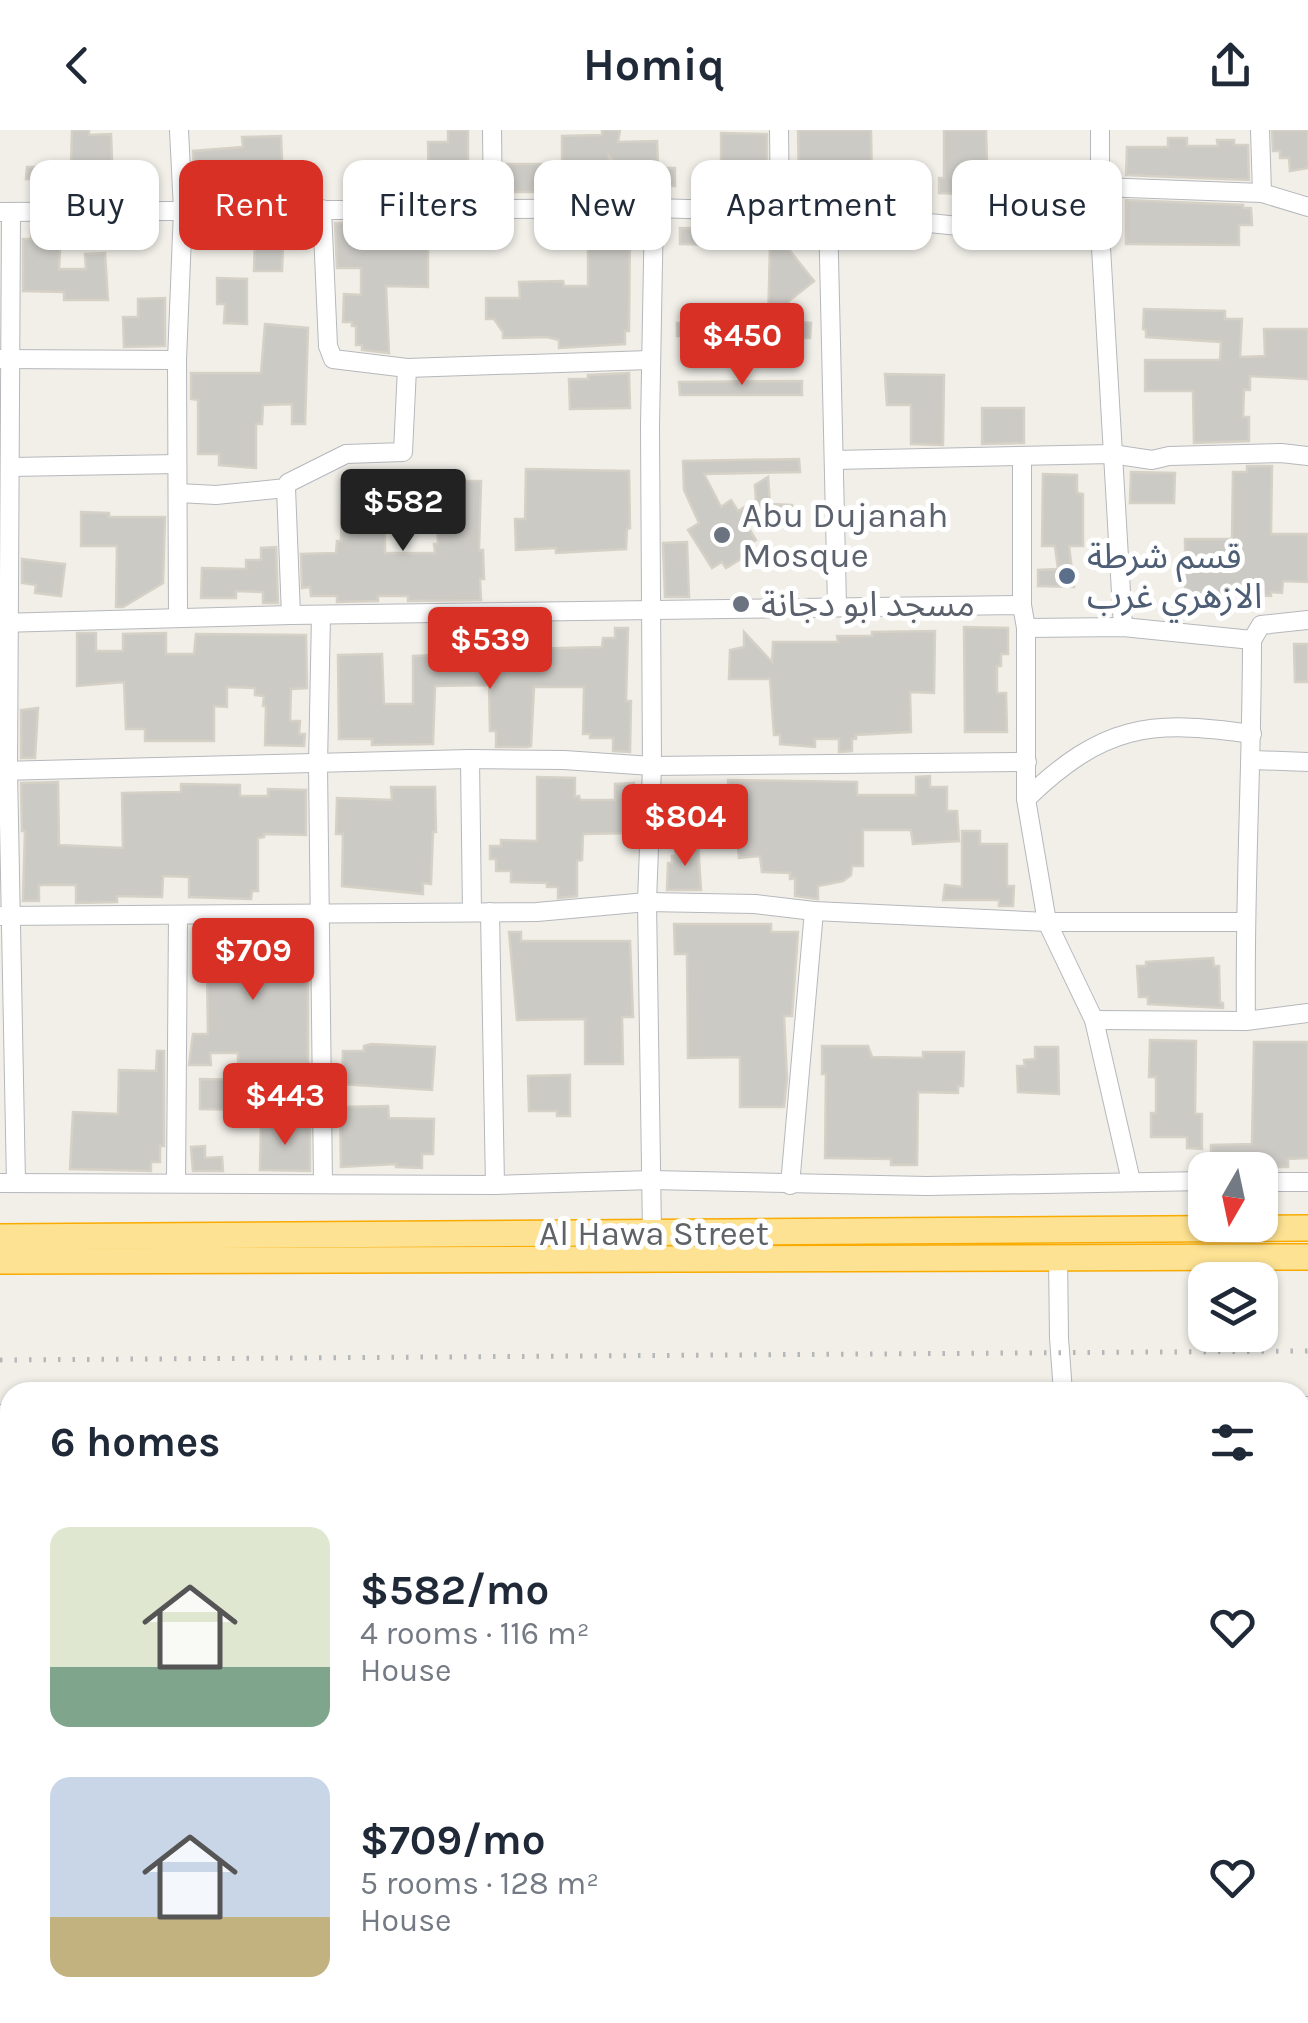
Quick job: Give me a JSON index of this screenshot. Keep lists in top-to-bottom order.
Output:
{
  "streets": {
    "highway": ["Al Hawa Street"]
  },
  "places": ["Abu Dujanah Mosque", "قسم شرطة الازهري غرب", "مسجد ابو دجانة"],
  "north": "bottom",
  "page": {
    "header": "Homiq",
    "chip": [
      "Buy",
      "Rent",
      "Filters",
      "New",
      "Apartment",
      "House"
    ],
    "price": [
      "$450",
      "$582",
      "$539",
      "$804",
      "$709",
      "$443"
    ],
    "heading": "6 homes",
    "list": [
      {
        "name": "$582/mo",
        "note": "4 rooms · 116 m² · House"
      },
      {
        "name": "$709/mo",
        "note": "5 rooms · 128 m² · House"
      }
    ]
  }
}
